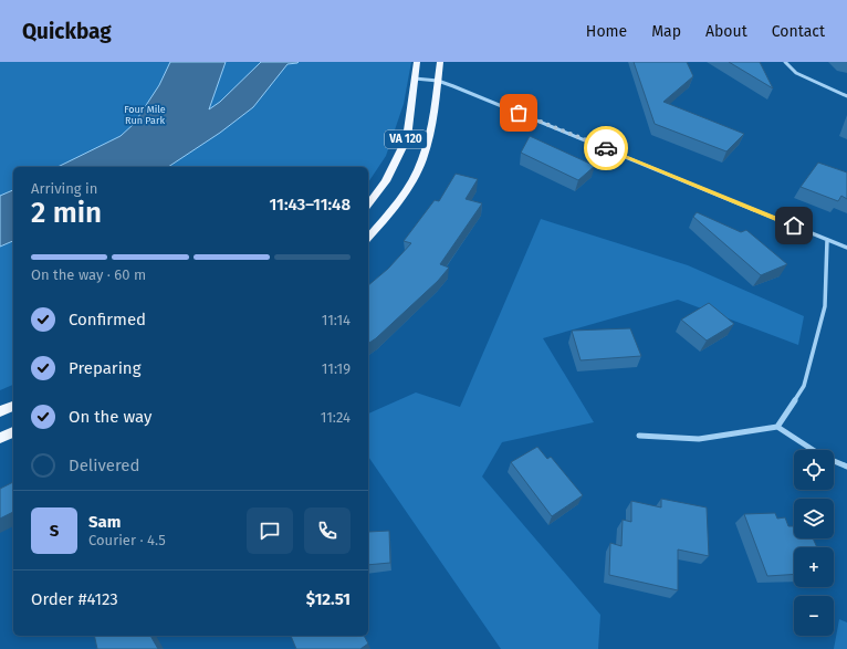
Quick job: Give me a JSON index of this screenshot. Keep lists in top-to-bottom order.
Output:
{
  "streets": {
    "main road": ["VA 120"]
  },
  "parks": ["Four Mile Run Park"],
  "page": {
    "header": "Quickbag",
    "nav": [
      "Home",
      "Map",
      "About",
      "Contact"
    ],
    "heading": ["2 min", "Arriving in", "11:43–11:48"],
    "panel": [
      "Sam",
      "Courier · 4.5",
      "Order #4123",
      "$12.51"
    ],
    "bar": "On the way · 60 m",
    "list": [
      ["Confirmed", "11:14"],
      ["Preparing", "11:19"],
      ["On the way", "11:24"],
      "Delivered"
    ],
    "map_buttons": ["+", "−"],
    "round": "S"
  }
}
